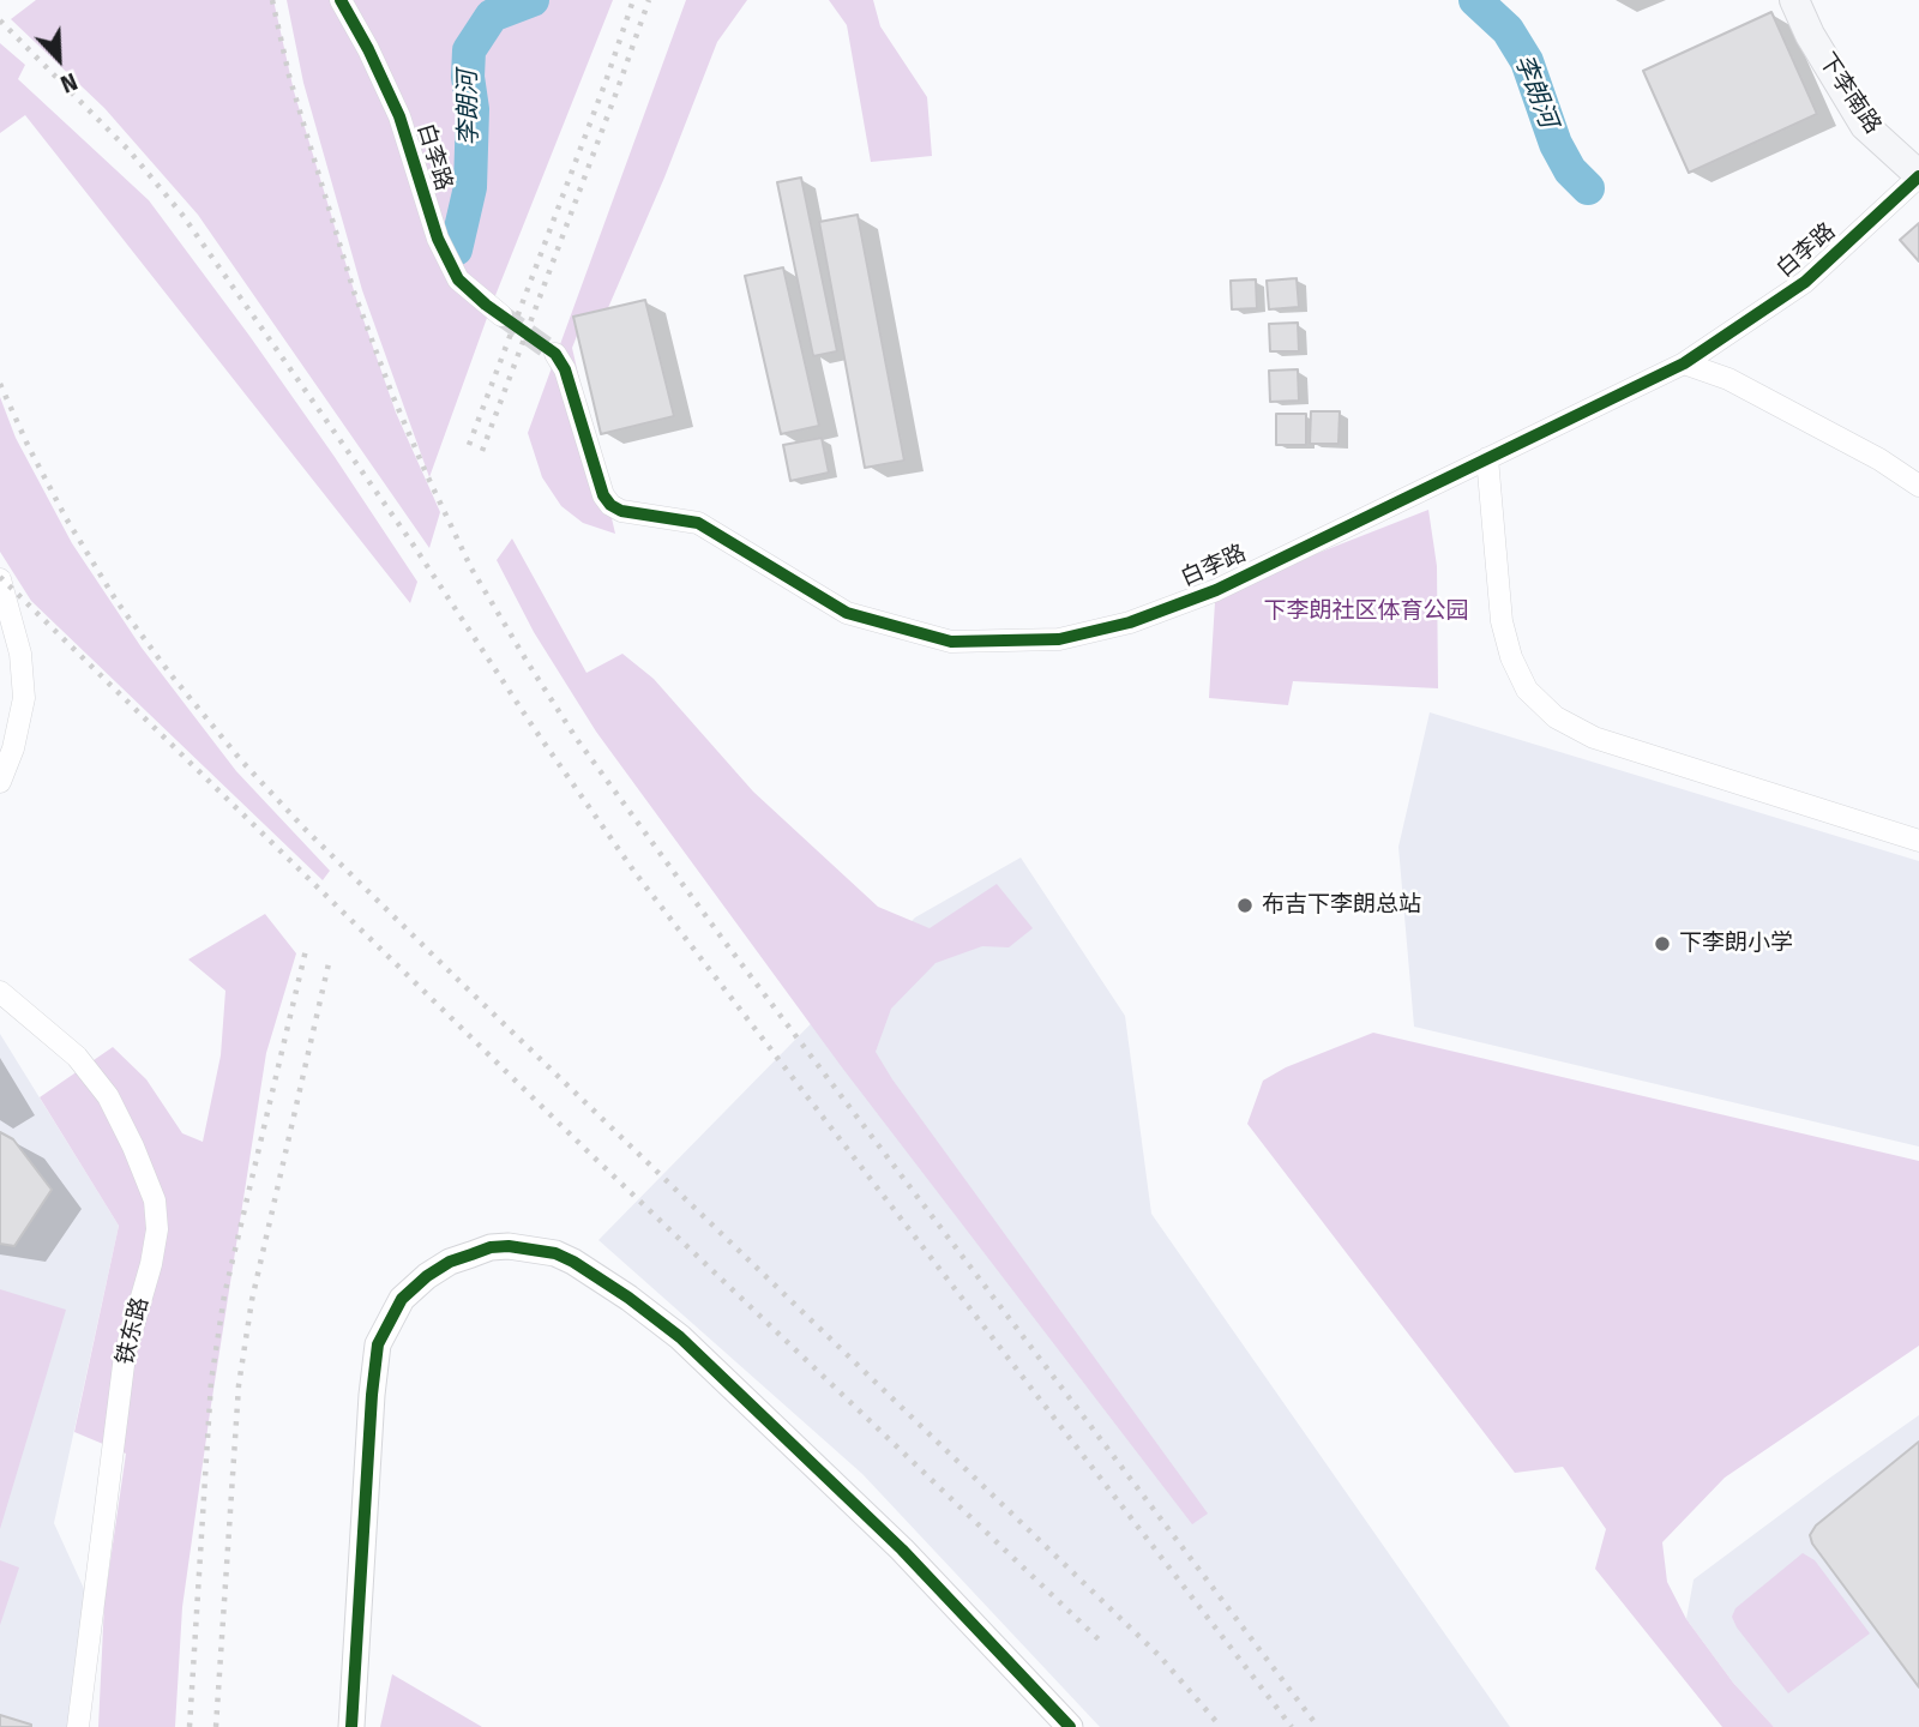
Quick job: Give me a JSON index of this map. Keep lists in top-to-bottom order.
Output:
{
  "streets": {
    "main road": ["下李南路"],
    "street": ["白李路", "铁东路"]
  },
  "crossings": [
    ["下李南路", "白李路"]
  ],
  "water": ["李朗河"],
  "parks": ["下李朗社区体育公园"],
  "places": ["布吉下李朗总站", "下李朗小学"],
  "north": "bottom right"
}
